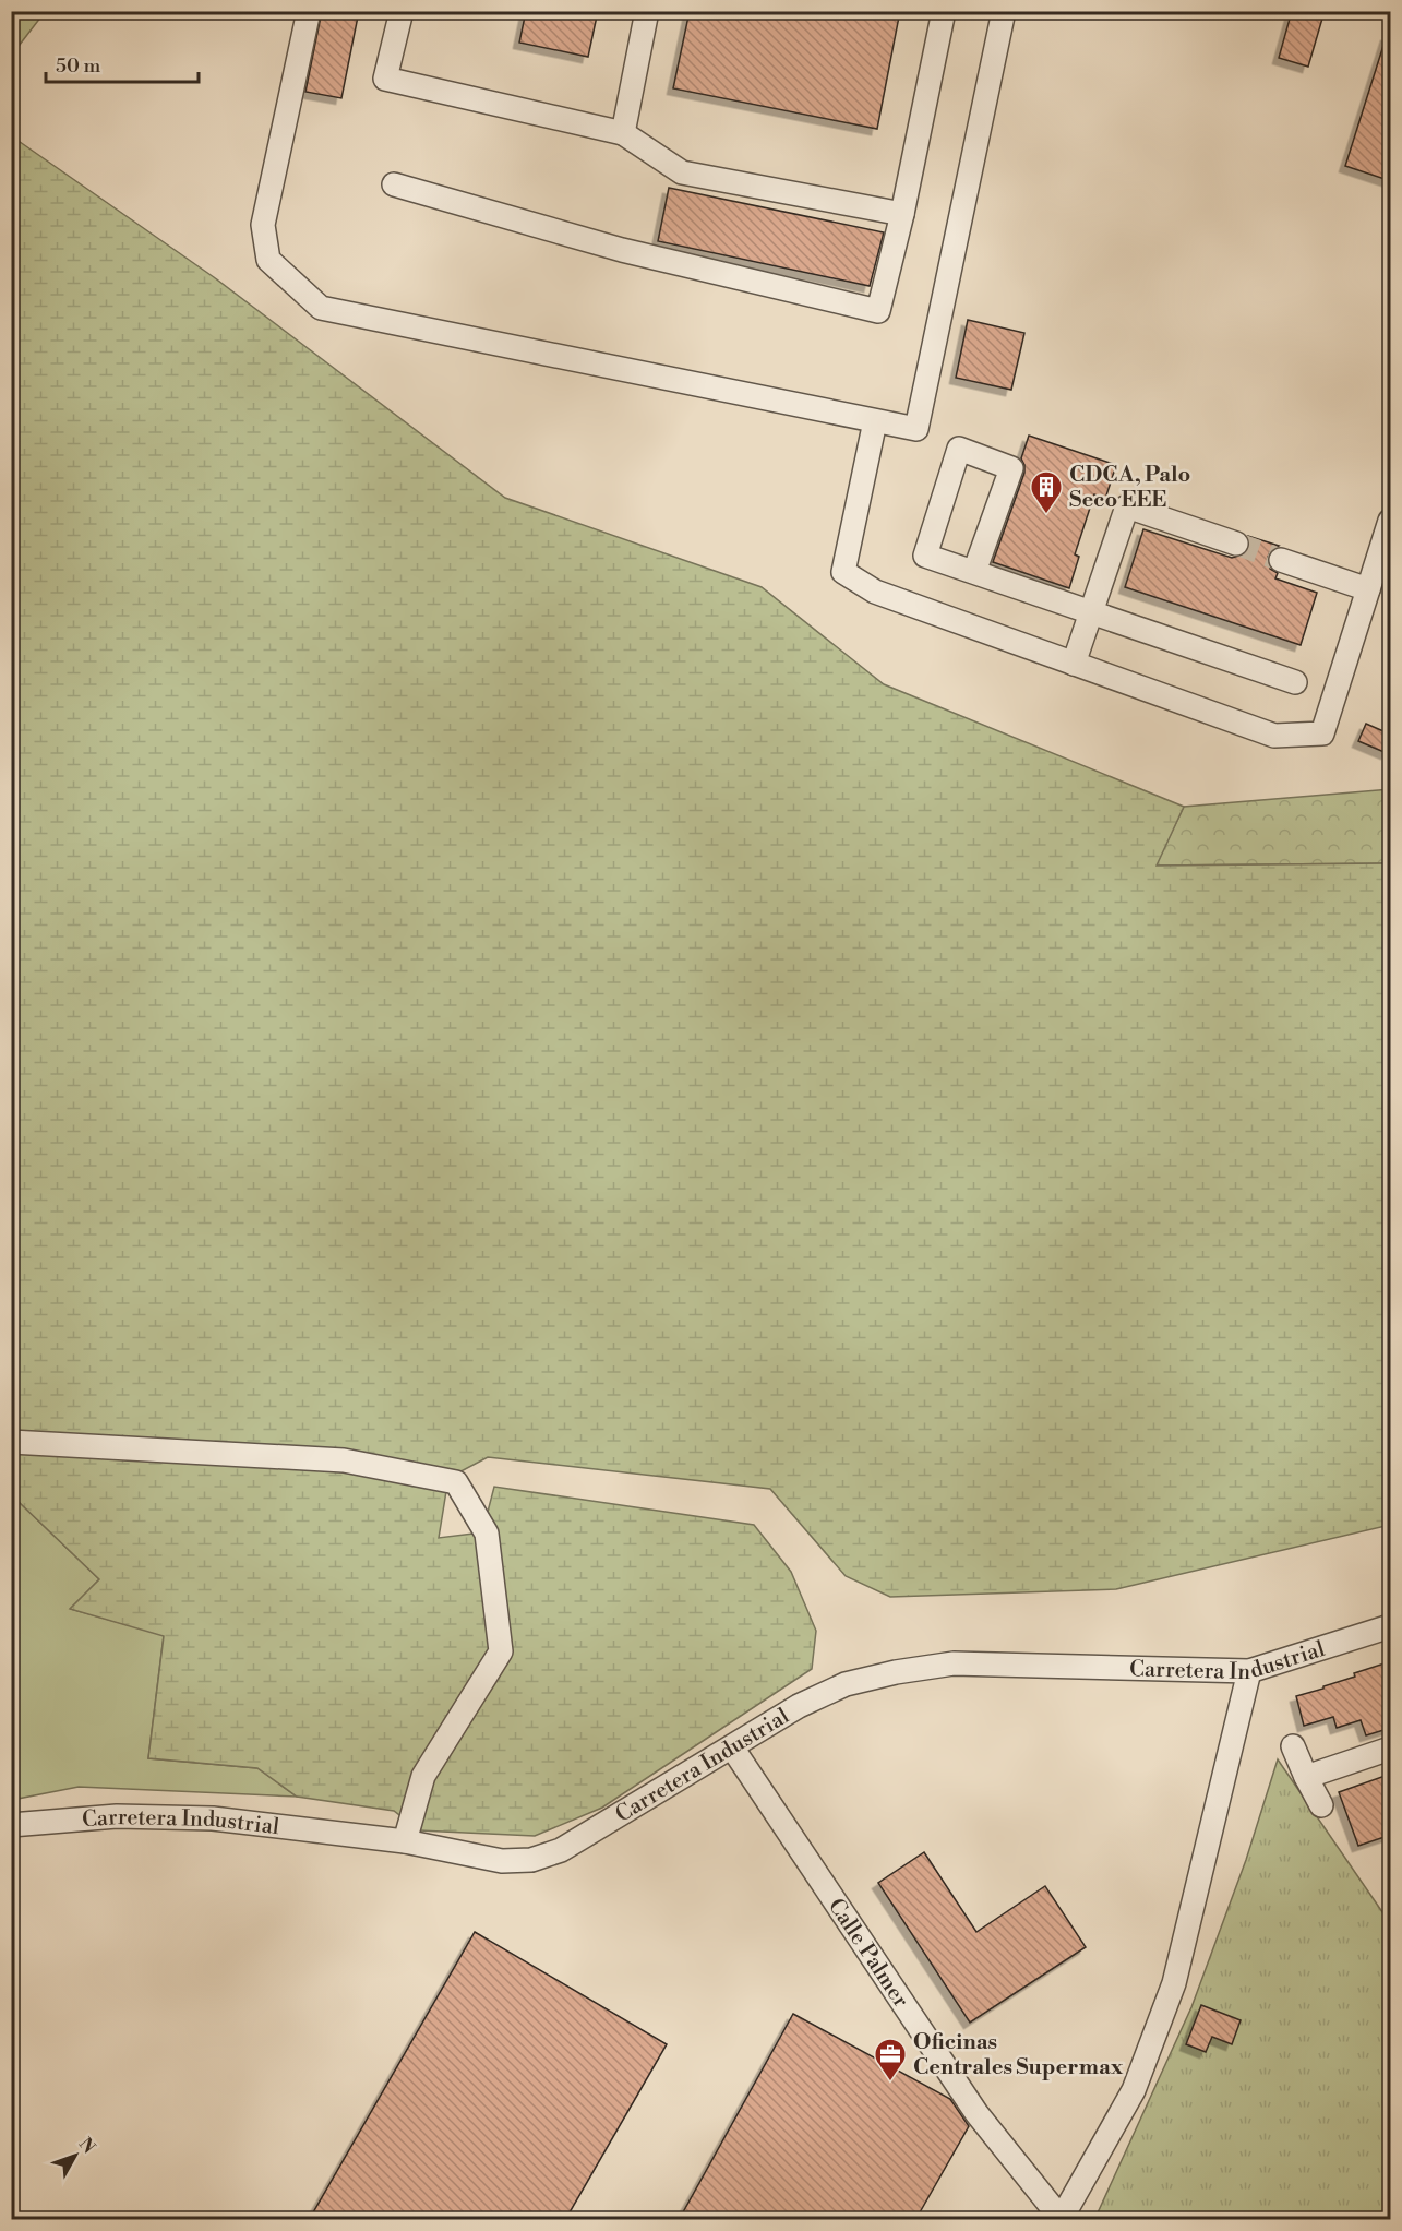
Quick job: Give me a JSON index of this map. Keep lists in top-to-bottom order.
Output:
{
  "streets": {
    "street": ["Carretera Industrial", "Calle Palmer"]
  },
  "crossings": [
    ["Carretera Industrial", "Calle Palmer"]
  ],
  "places": {
    "building": ["CDCA, Palo Seco EEE"],
    "office": ["Oficinas Centrales Supermax"]
  },
  "scale_bar": "50 m",
  "north": "top right"
}
